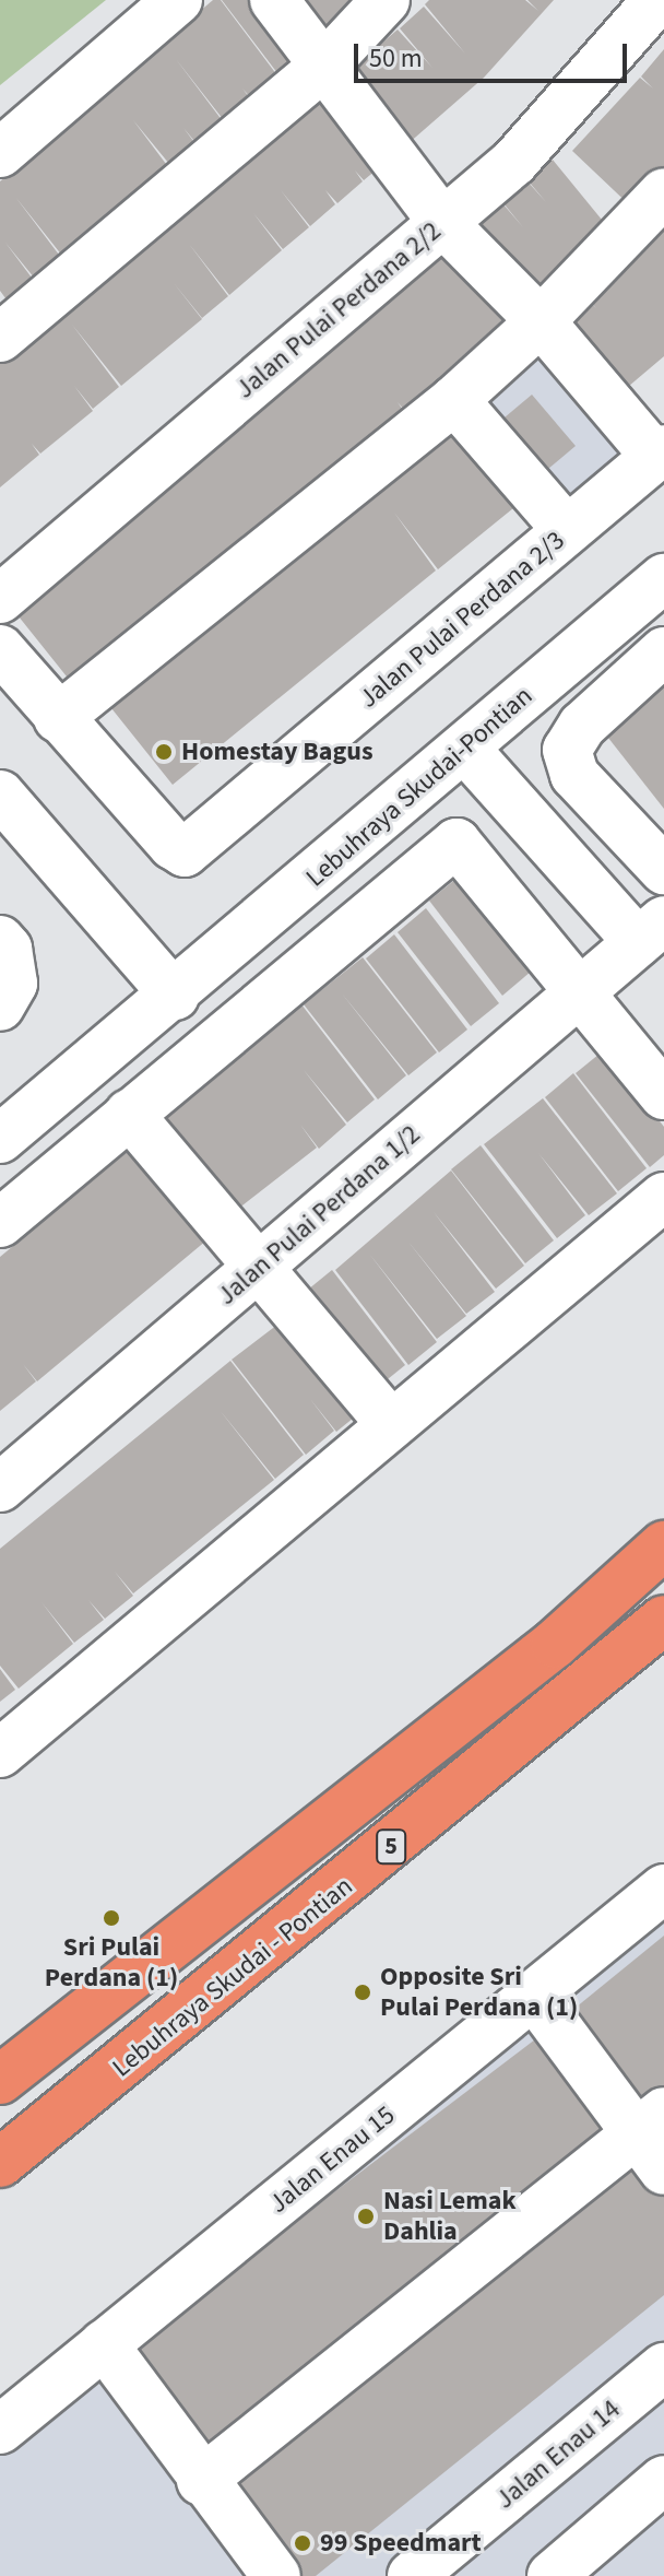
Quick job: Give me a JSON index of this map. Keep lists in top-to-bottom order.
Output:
{
  "streets": {
    "highway": ["5", "Lebuhraya Skudai - Pontian"],
    "street": [
      "Jalan Pulai Perdana 2/2",
      "Jalan Pulai Perdana 2/3",
      "Lebuhraya Skudai-Pontian",
      "Jalan Pulai Perdana 1/2",
      "Jalan Enau 15",
      "Jalan Enau 14"
    ]
  },
  "places": [
    "Homestay Bagus",
    "Sri Pulai Perdana (1)",
    "Opposite Sri Pulai Perdana (1)",
    "Nasi Lemak Dahlia",
    "99 Speedmart"
  ],
  "scale_bar": "50 m"
}
